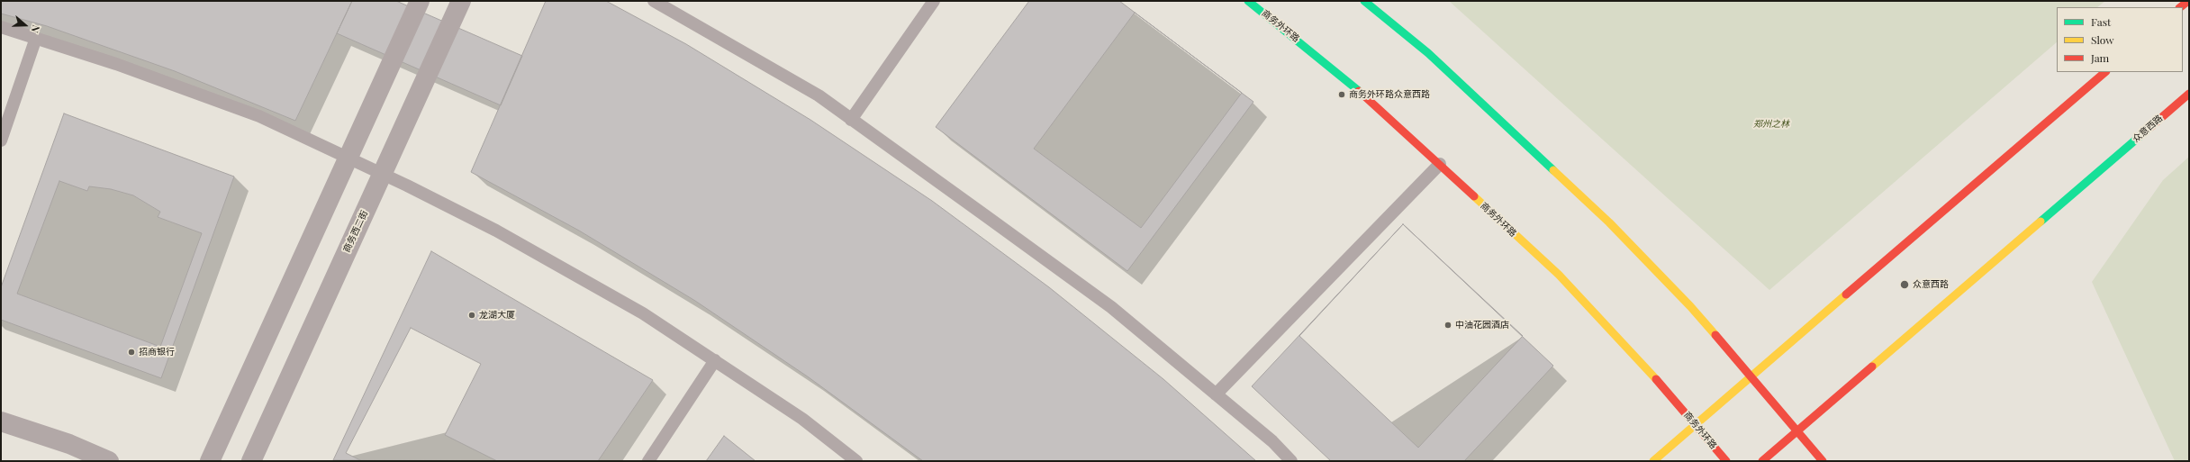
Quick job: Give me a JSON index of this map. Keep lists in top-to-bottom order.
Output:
{
  "streets": {
    "street": ["商务外环路", "众意西路", "商务西二街"]
  },
  "parks": ["郑州之林"],
  "places": [
    "商务外环路众意西路",
    "众意西路",
    "龙湖大厦",
    "中油花园酒店",
    "招商银行"
  ],
  "legend": ["Fast", "Slow", "Jam"],
  "north": "right"
}
